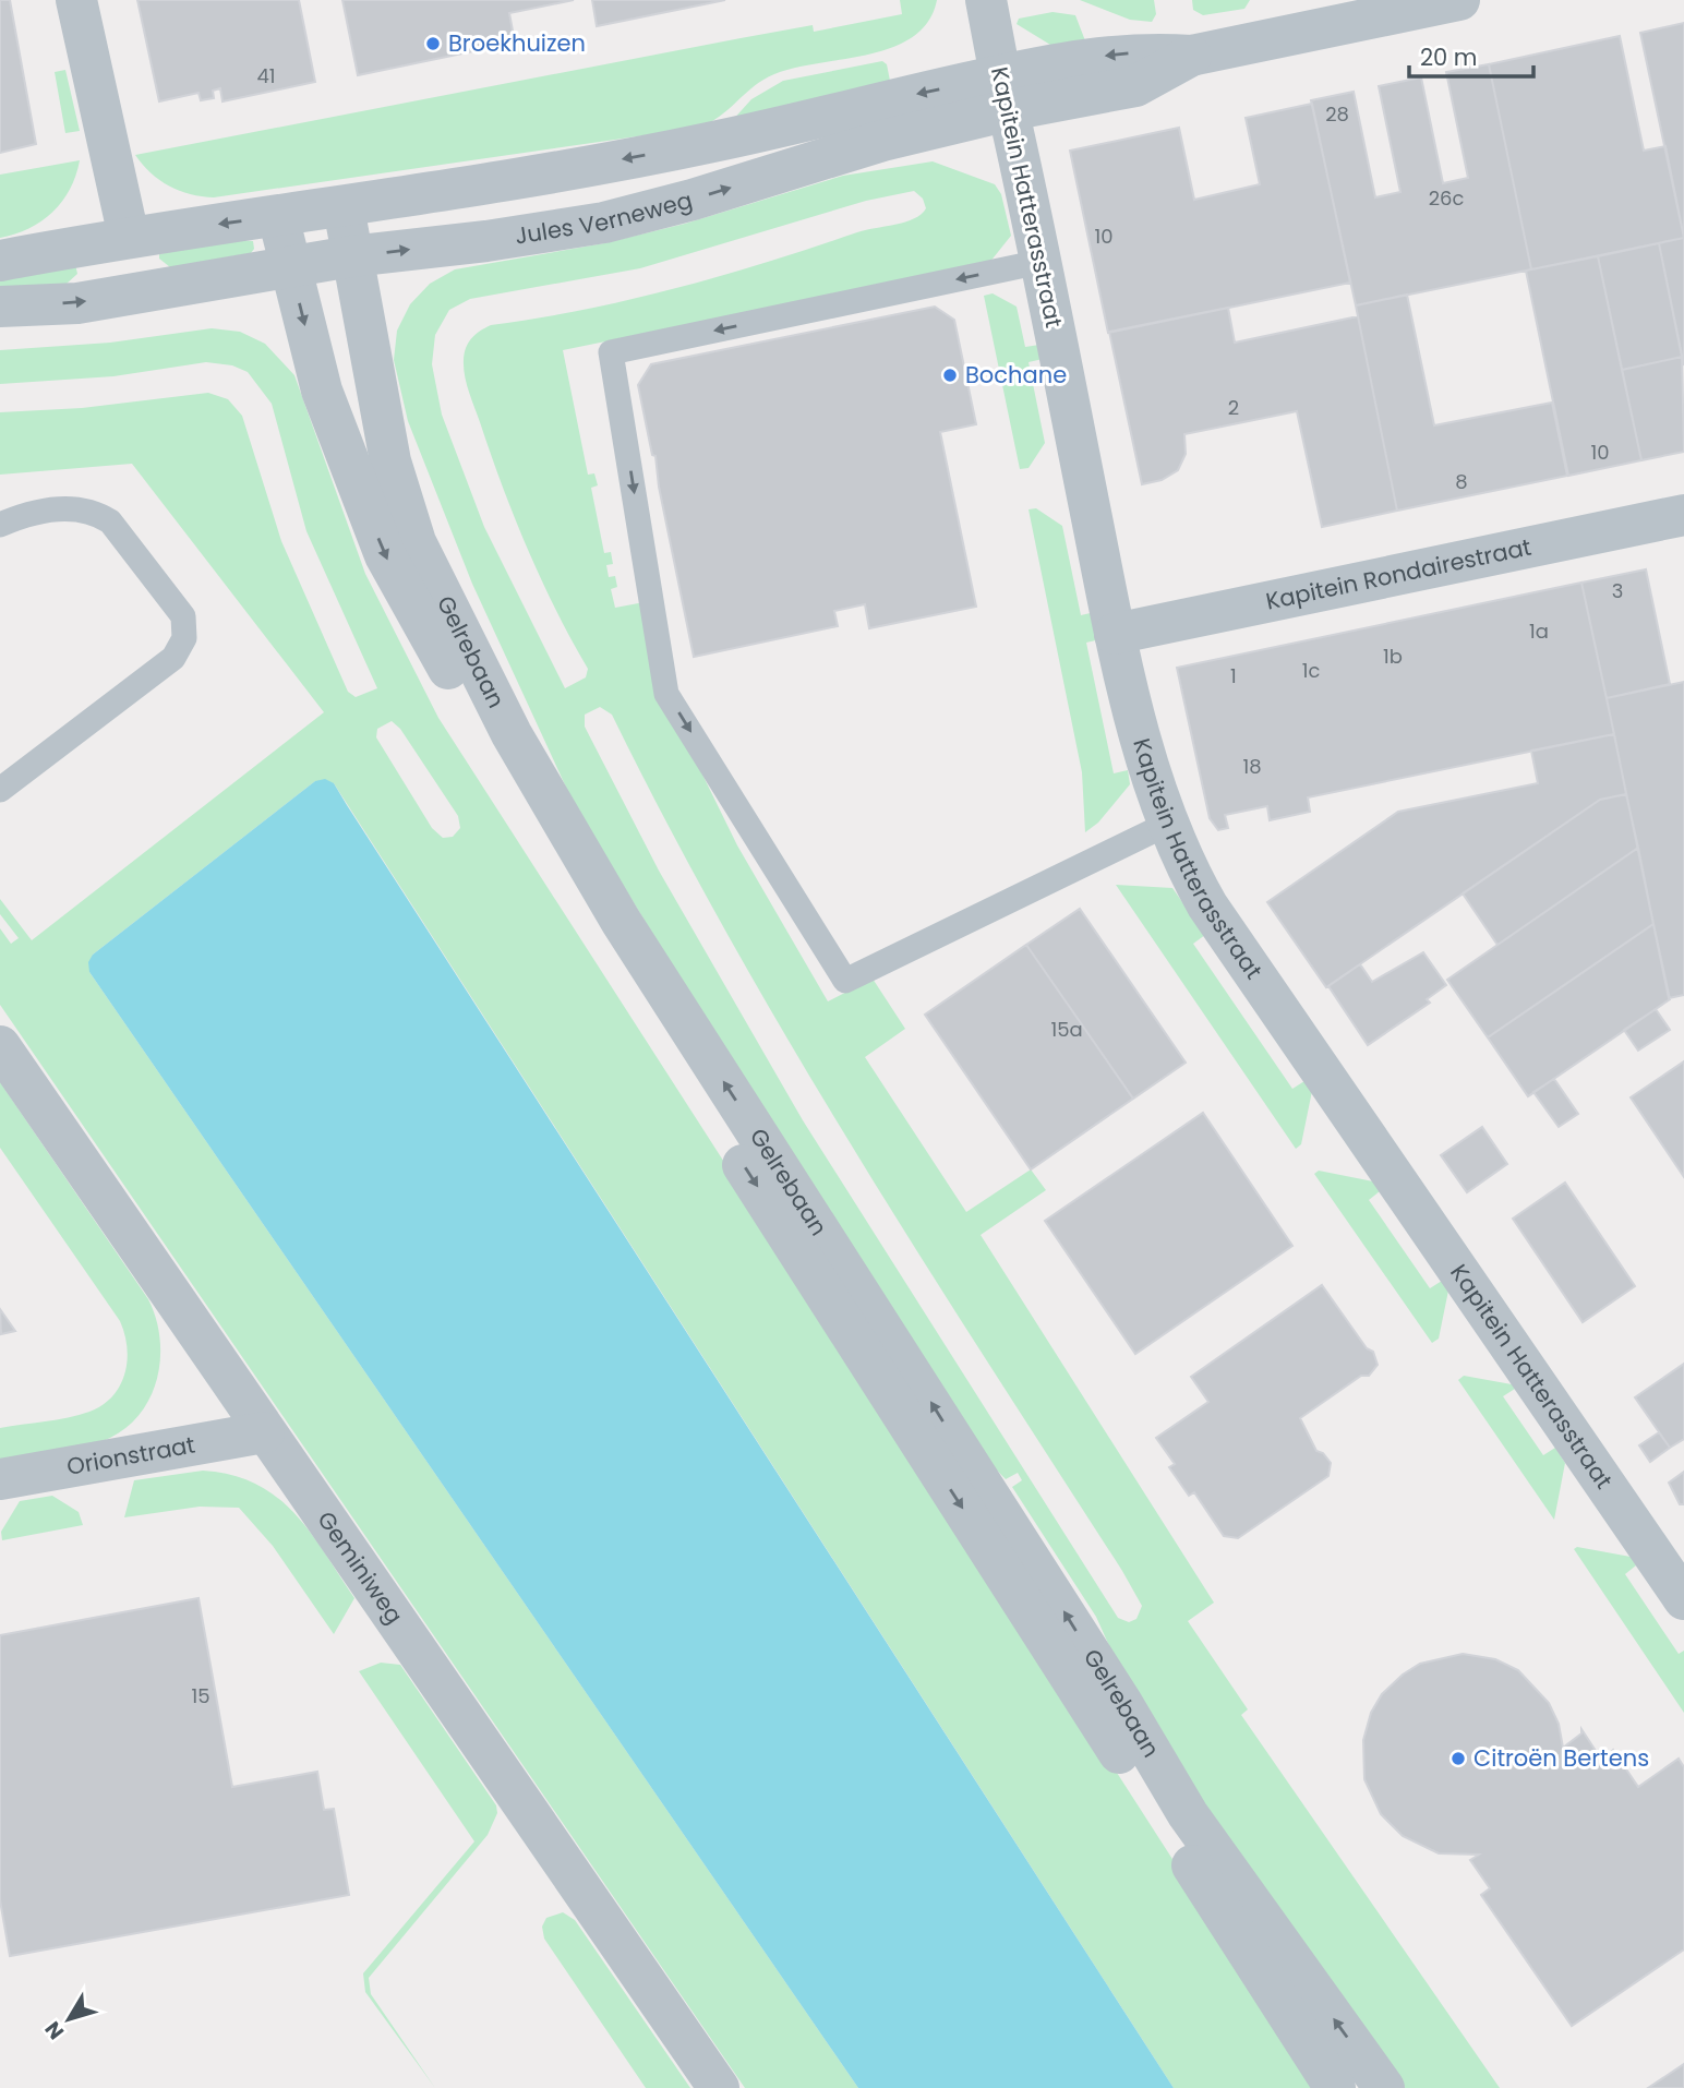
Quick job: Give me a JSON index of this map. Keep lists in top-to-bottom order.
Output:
{
  "streets": {
    "street": [
      "Kapitein Hatterasstraat",
      "Jules Verneweg",
      "Kapitein Rondairestraat",
      "Gelrebaan",
      "Orionstraat",
      "Geminiweg"
    ]
  },
  "crossings": [
    ["Kapitein Hatterasstraat", "Jules Verneweg"],
    ["Kapitein Hatterasstraat", "Kapitein Rondairestraat"],
    ["Jules Verneweg", "Gelrebaan"],
    ["Orionstraat", "Geminiweg"]
  ],
  "places": ["Broekhuizen", "Bochane", "Citroën Bertens"],
  "house_numbers": [
    "41",
    "28",
    "26c",
    "10",
    "2",
    "10",
    "8",
    "3",
    "1a",
    "1b",
    "1c",
    "1",
    "18",
    "15a",
    "15"
  ],
  "scale_bar": "20 m",
  "north": "bottom left"
}
